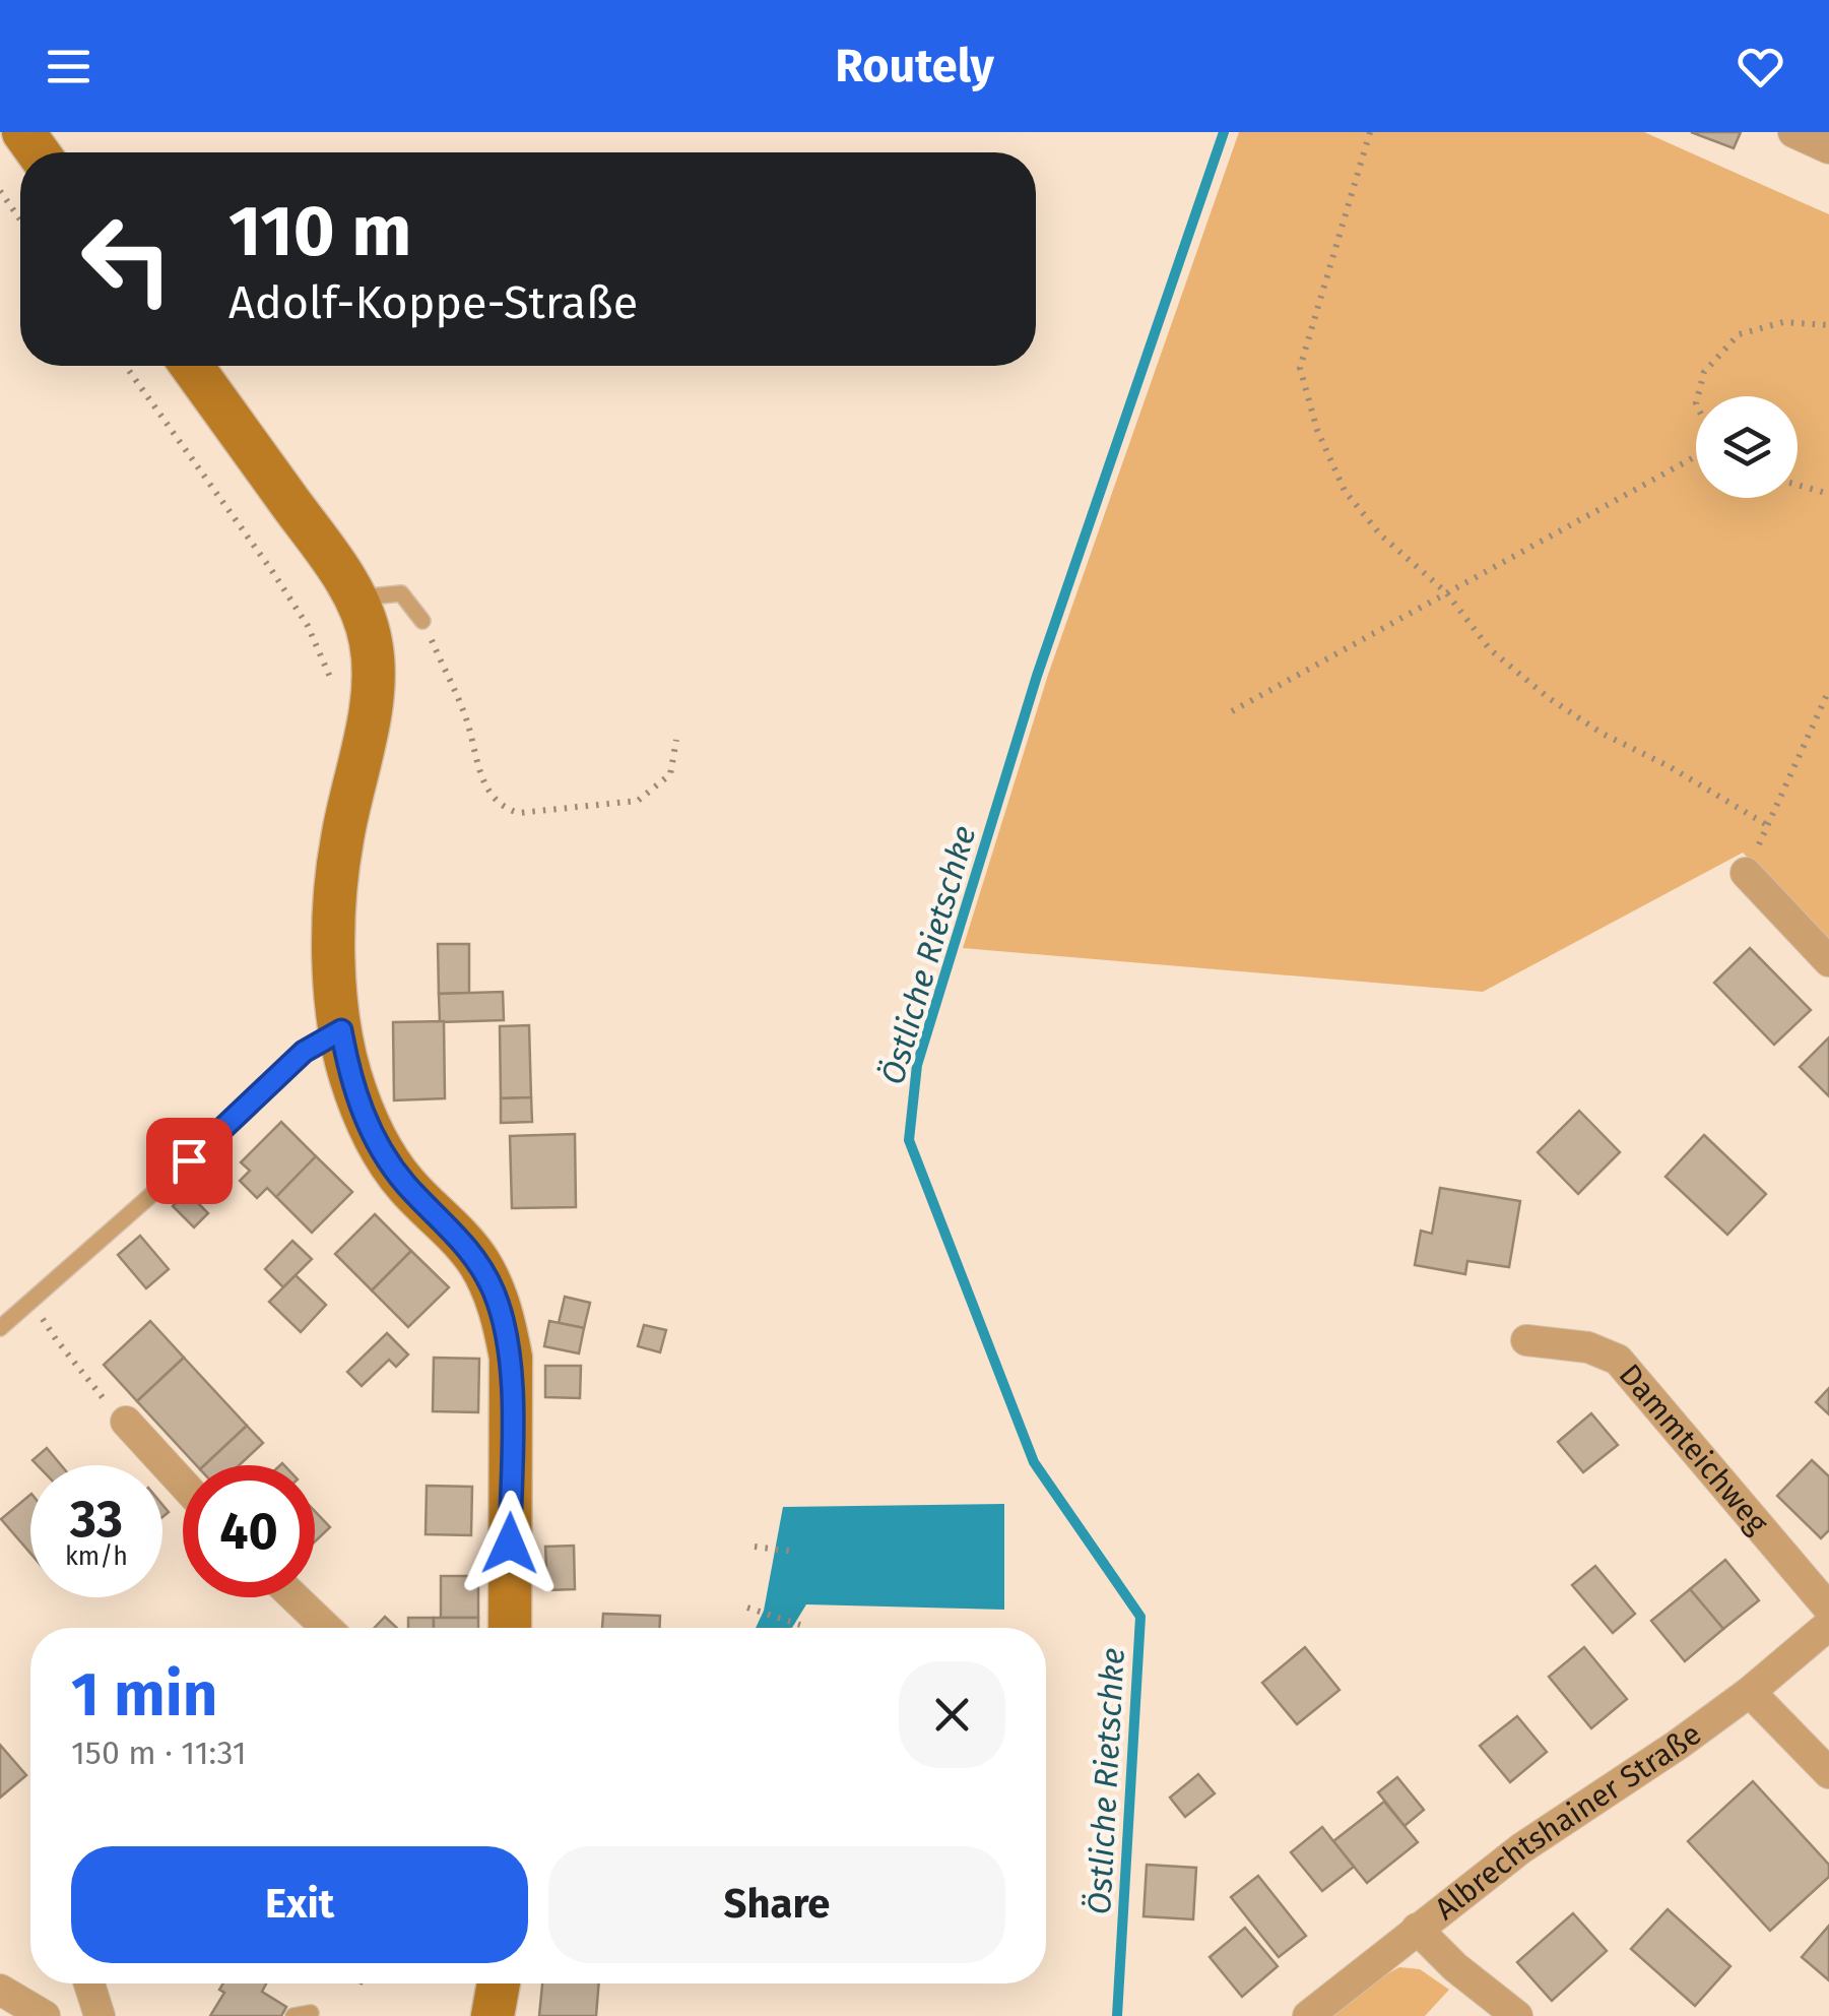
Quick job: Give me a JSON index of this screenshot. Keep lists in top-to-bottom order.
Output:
{
  "streets": {
    "street": ["Dammteichweg", "Albrechtshainer Straße"]
  },
  "water": ["Östliche Rietschke"],
  "page": {
    "header": "Routely",
    "turn": ["110 m", "Adolf-Koppe-Straße"],
    "speed": "33 km/h",
    "limit": "40",
    "heading": ["1 min", "150 m · 11:31"],
    "buttons": ["Exit", "Share"]
  }
}
